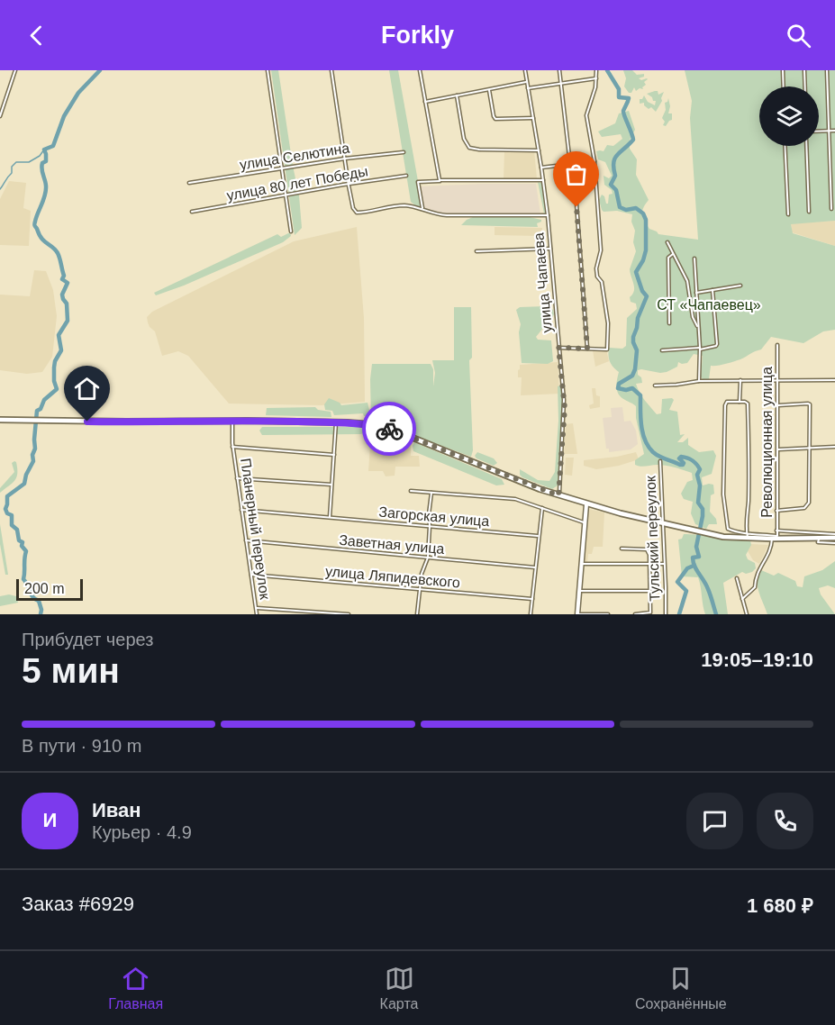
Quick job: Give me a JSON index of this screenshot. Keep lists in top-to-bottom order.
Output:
{
  "streets": {
    "street": [
      "улица Селютина",
      "улица 80 лет Победы",
      "улица Чапаева",
      "Революционная улица",
      "Загорская улица",
      "Планерный переулок",
      "Тульский переулок",
      "Заветная улица",
      "улица Ляпидевского"
    ]
  },
  "crossings": [
    ["Загорская улица", "Планерный переулок"],
    ["Планерный переулок", "Заветная улица"],
    ["Планерный переулок", "улица Ляпидевского"]
  ],
  "parks": ["СТ «Чапаевец»"],
  "scale_bar": "200 m",
  "page": {
    "header": "Forkly",
    "scale": "200 m",
    "heading": ["5 мин", "Прибудет через", "19:05–19:10"],
    "panel": [
      "Иван",
      "Курьер · 4.9",
      "Заказ #6929",
      "1 680 ₽"
    ],
    "bar": "В пути · 910 m",
    "round": "И",
    "tabs": ["Главная", "Карта", "Сохранённые"]
  }
}
